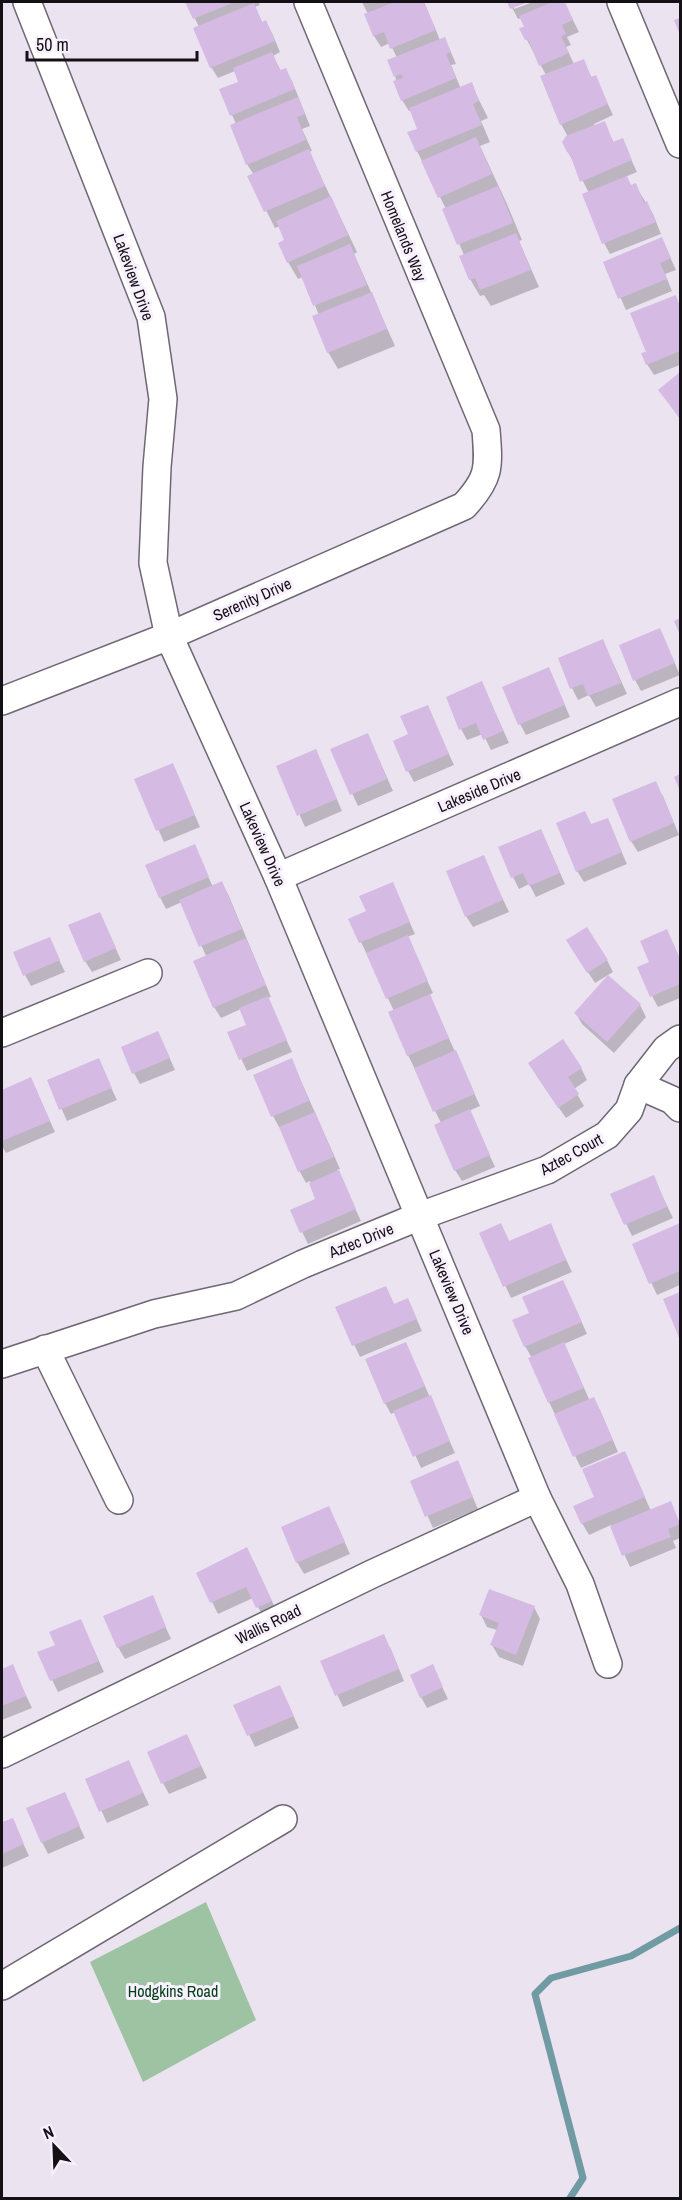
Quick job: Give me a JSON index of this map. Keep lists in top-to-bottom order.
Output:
{
  "streets": {
    "street": [
      "Homelands Way",
      "Lakeview Drive",
      "Serenity Drive",
      "Lakeside Drive",
      "Aztec Court",
      "Aztec Drive",
      "Wallis Road"
    ]
  },
  "crossings": [
    ["Homelands Way", "Serenity Drive"],
    ["Lakeview Drive", "Serenity Drive"],
    ["Lakeview Drive", "Lakeside Drive"],
    ["Lakeview Drive", "Aztec Court"],
    ["Lakeview Drive", "Aztec Drive"],
    ["Lakeview Drive", "Wallis Road"],
    ["Aztec Court", "Aztec Drive"]
  ],
  "parks": ["Hodgkins Road"],
  "scale_bar": "50 m",
  "north": "top left"
}
